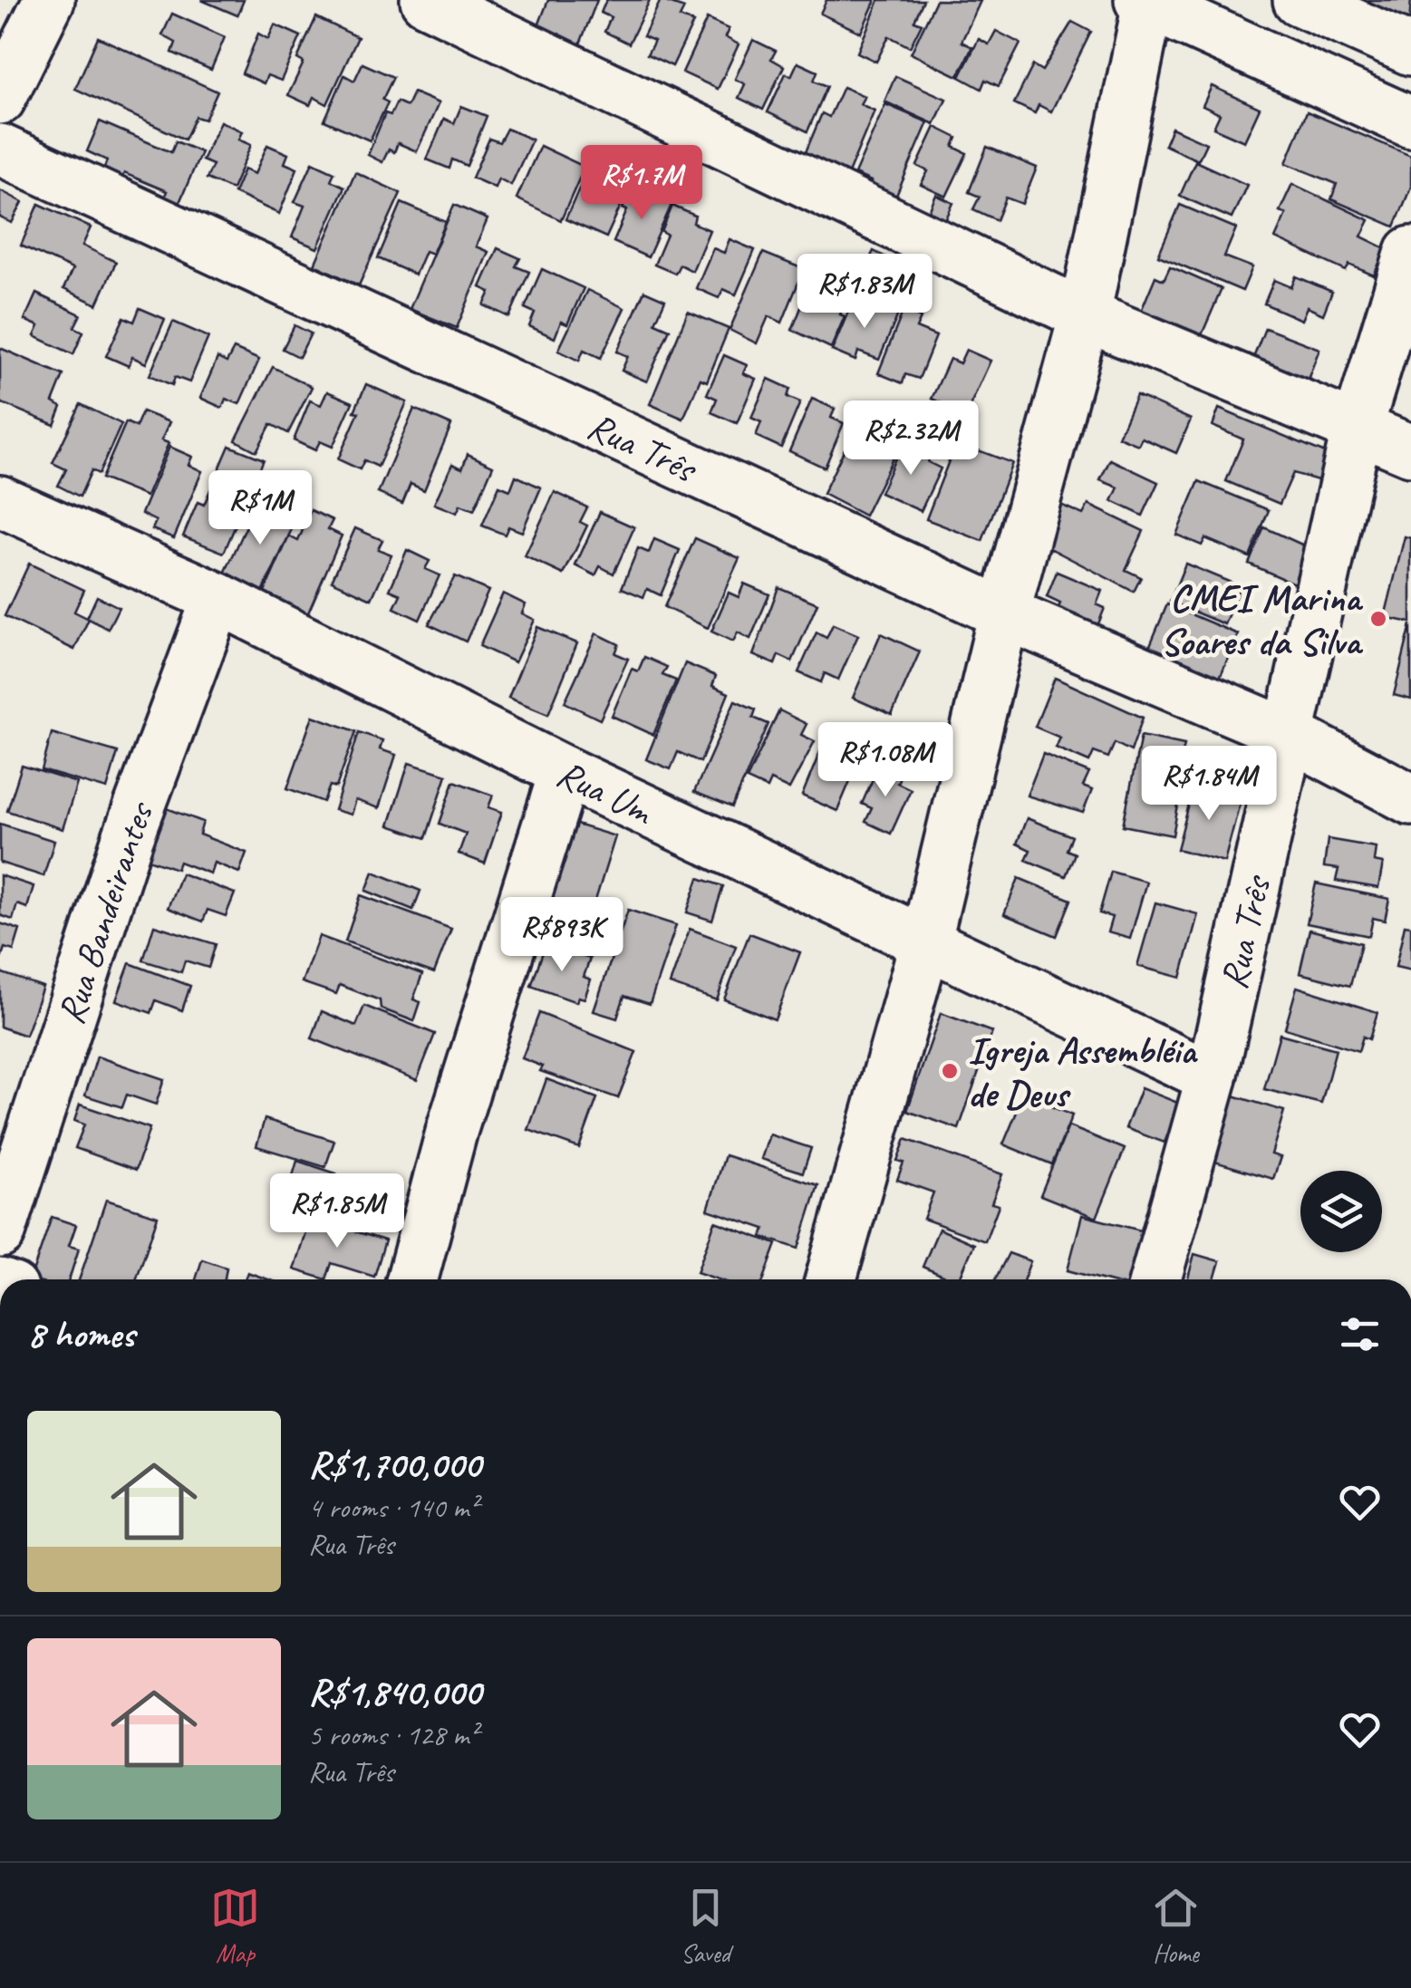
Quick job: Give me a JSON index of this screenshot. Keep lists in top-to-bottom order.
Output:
{
  "streets": {
    "street": ["Rua Três", "Rua Um", "Rua Bandeirantes"]
  },
  "crossings": [
    ["Rua Três", "Rua Um"],
    ["Rua Um", "Rua Bandeirantes"]
  ],
  "places": ["CMEI Marina Soares da Silva", "Igreja Assembléia de Deus"],
  "page": {
    "price": [
      "R$1.7M",
      "R$1.83M",
      "R$2.32M",
      "R$1M",
      "R$1.08M",
      "R$1.84M",
      "R$893K",
      "R$1.85M"
    ],
    "heading": "8 homes",
    "list": [
      {
        "name": "R$1,700,000",
        "note": "4 rooms · 140 m² · Rua Três"
      },
      {
        "name": "R$1,840,000",
        "note": "5 rooms · 128 m² · Rua Três"
      }
    ],
    "tabs": ["Map", "Saved", "Home"]
  }
}
